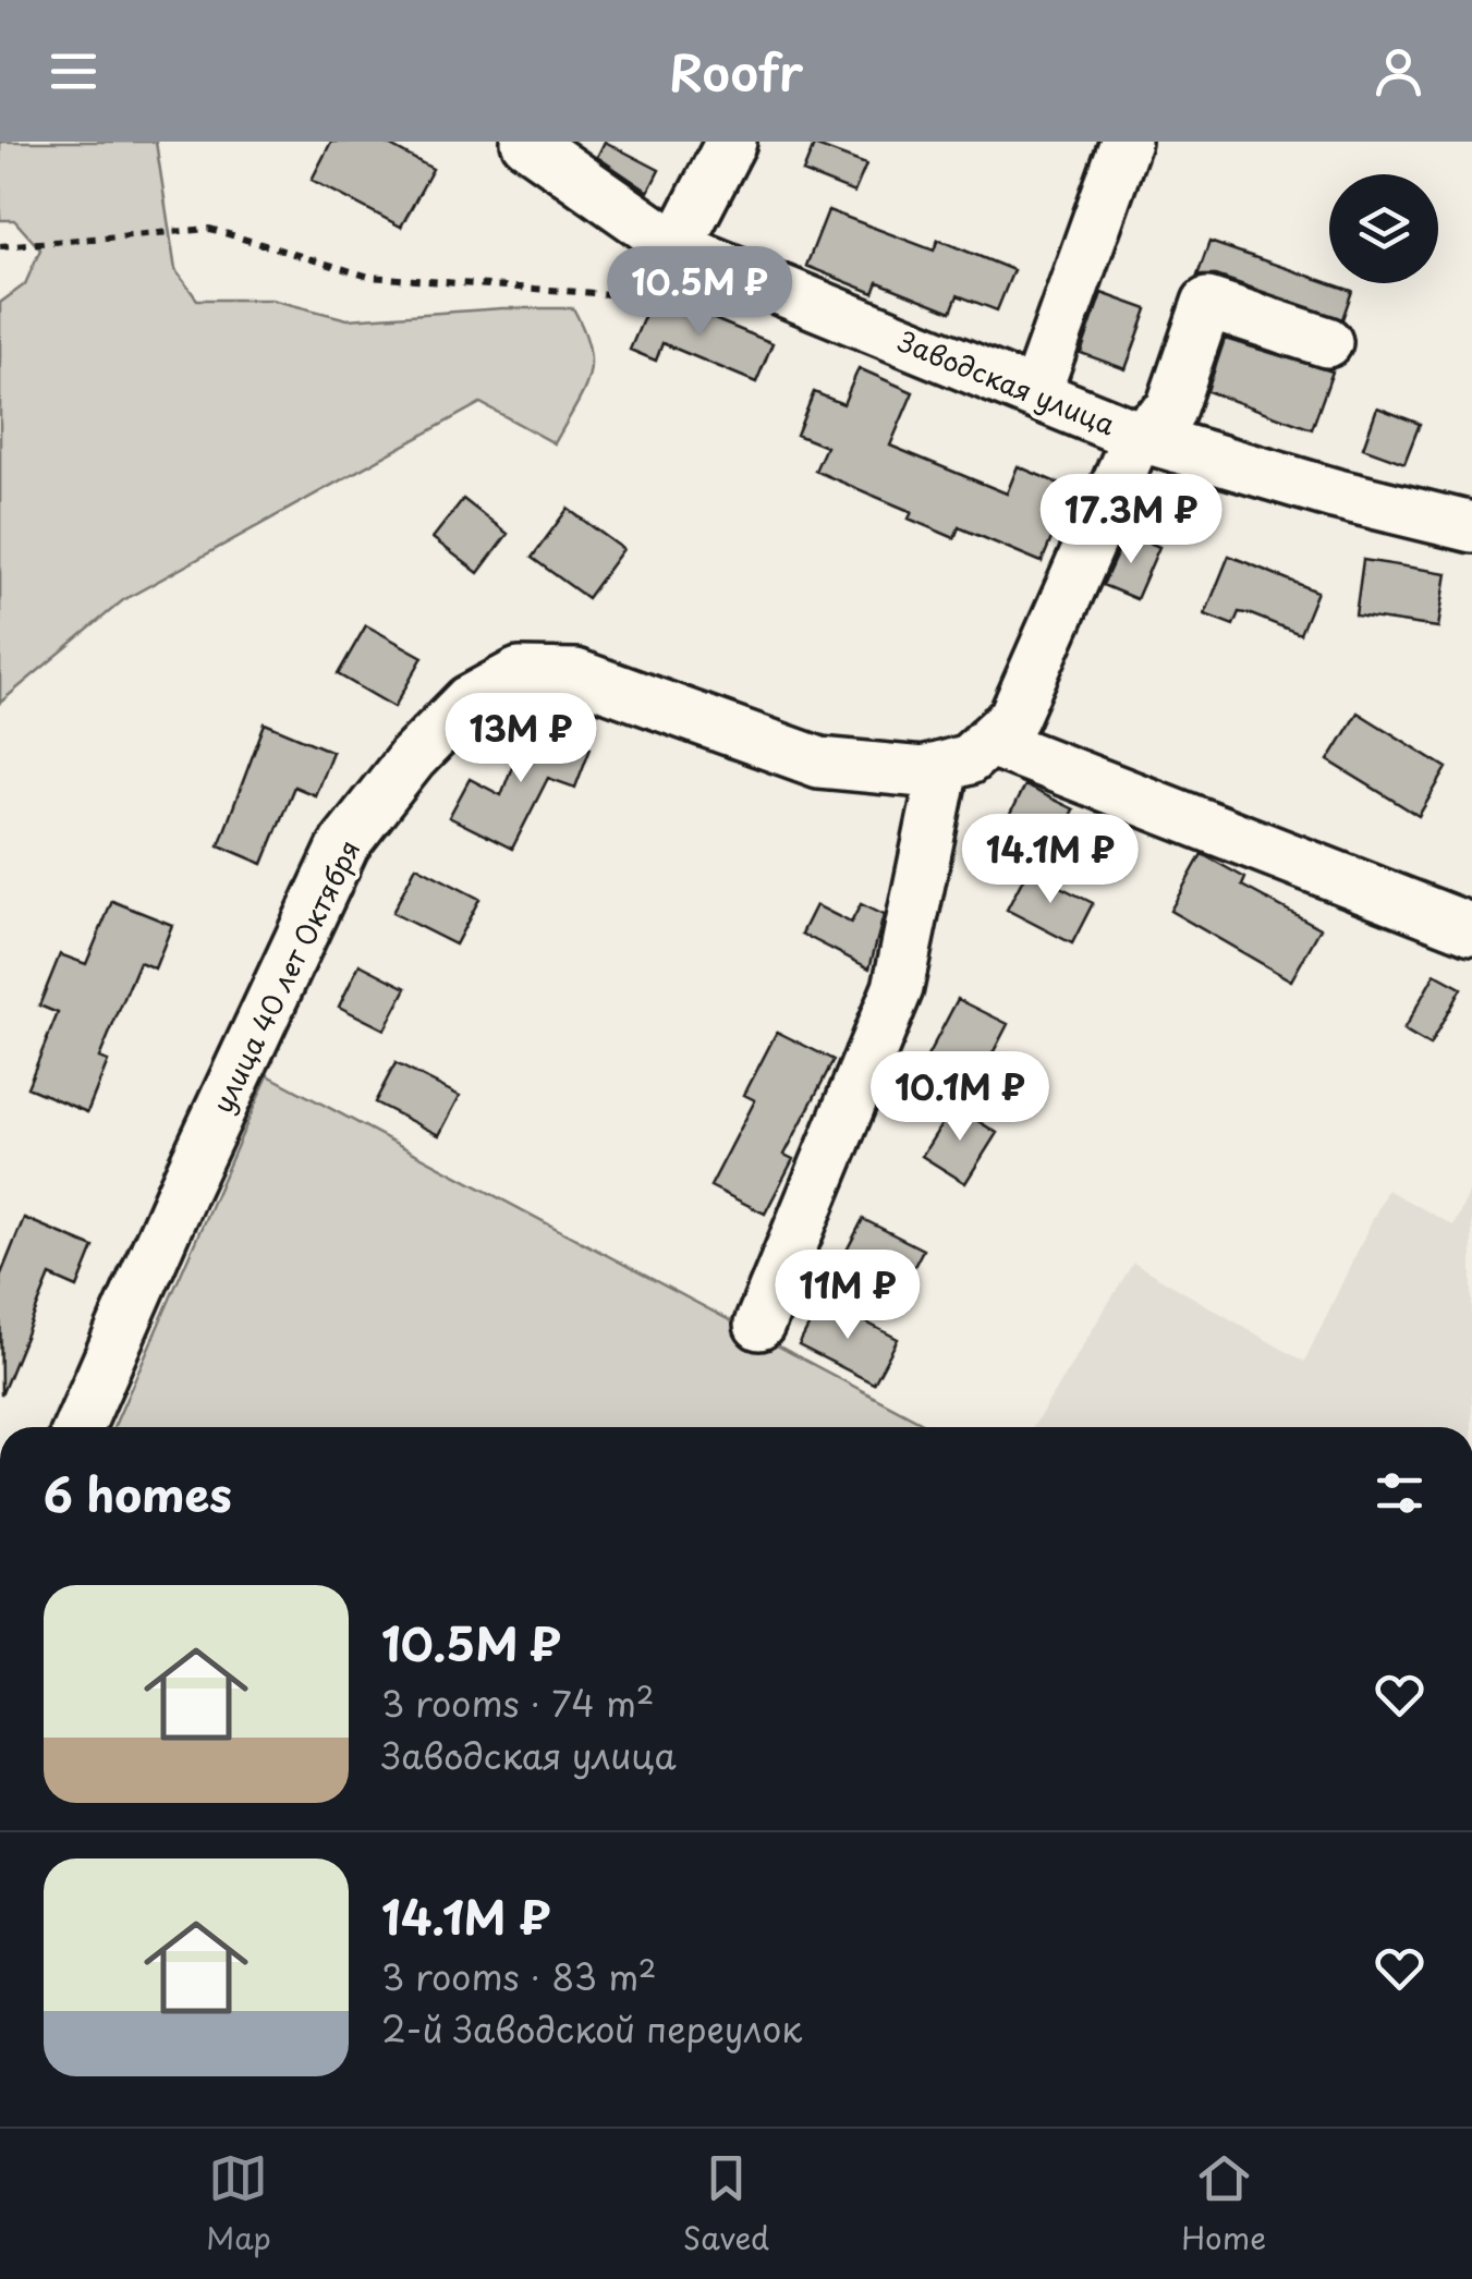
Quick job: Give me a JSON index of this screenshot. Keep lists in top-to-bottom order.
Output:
{
  "streets": {
    "street": ["Заводская улица", "улица 40 лет Октября"]
  },
  "crossings": [
    ["Заводская улица", "улица 40 лет Октября"]
  ],
  "page": {
    "header": "Roofr",
    "price": [
      "10.5M ₽",
      "17.3M ₽",
      "13M ₽",
      "14.1M ₽",
      "10.1M ₽",
      "11M ₽"
    ],
    "heading": "6 homes",
    "list": [
      {
        "name": "10.5M ₽",
        "note": "3 rooms · 74 m² · Заводская улица"
      },
      {
        "name": "14.1M ₽",
        "note": "3 rooms · 83 m² · 2-й Заводской переулок"
      }
    ],
    "tabs": ["Map", "Saved", "Home"]
  }
}
